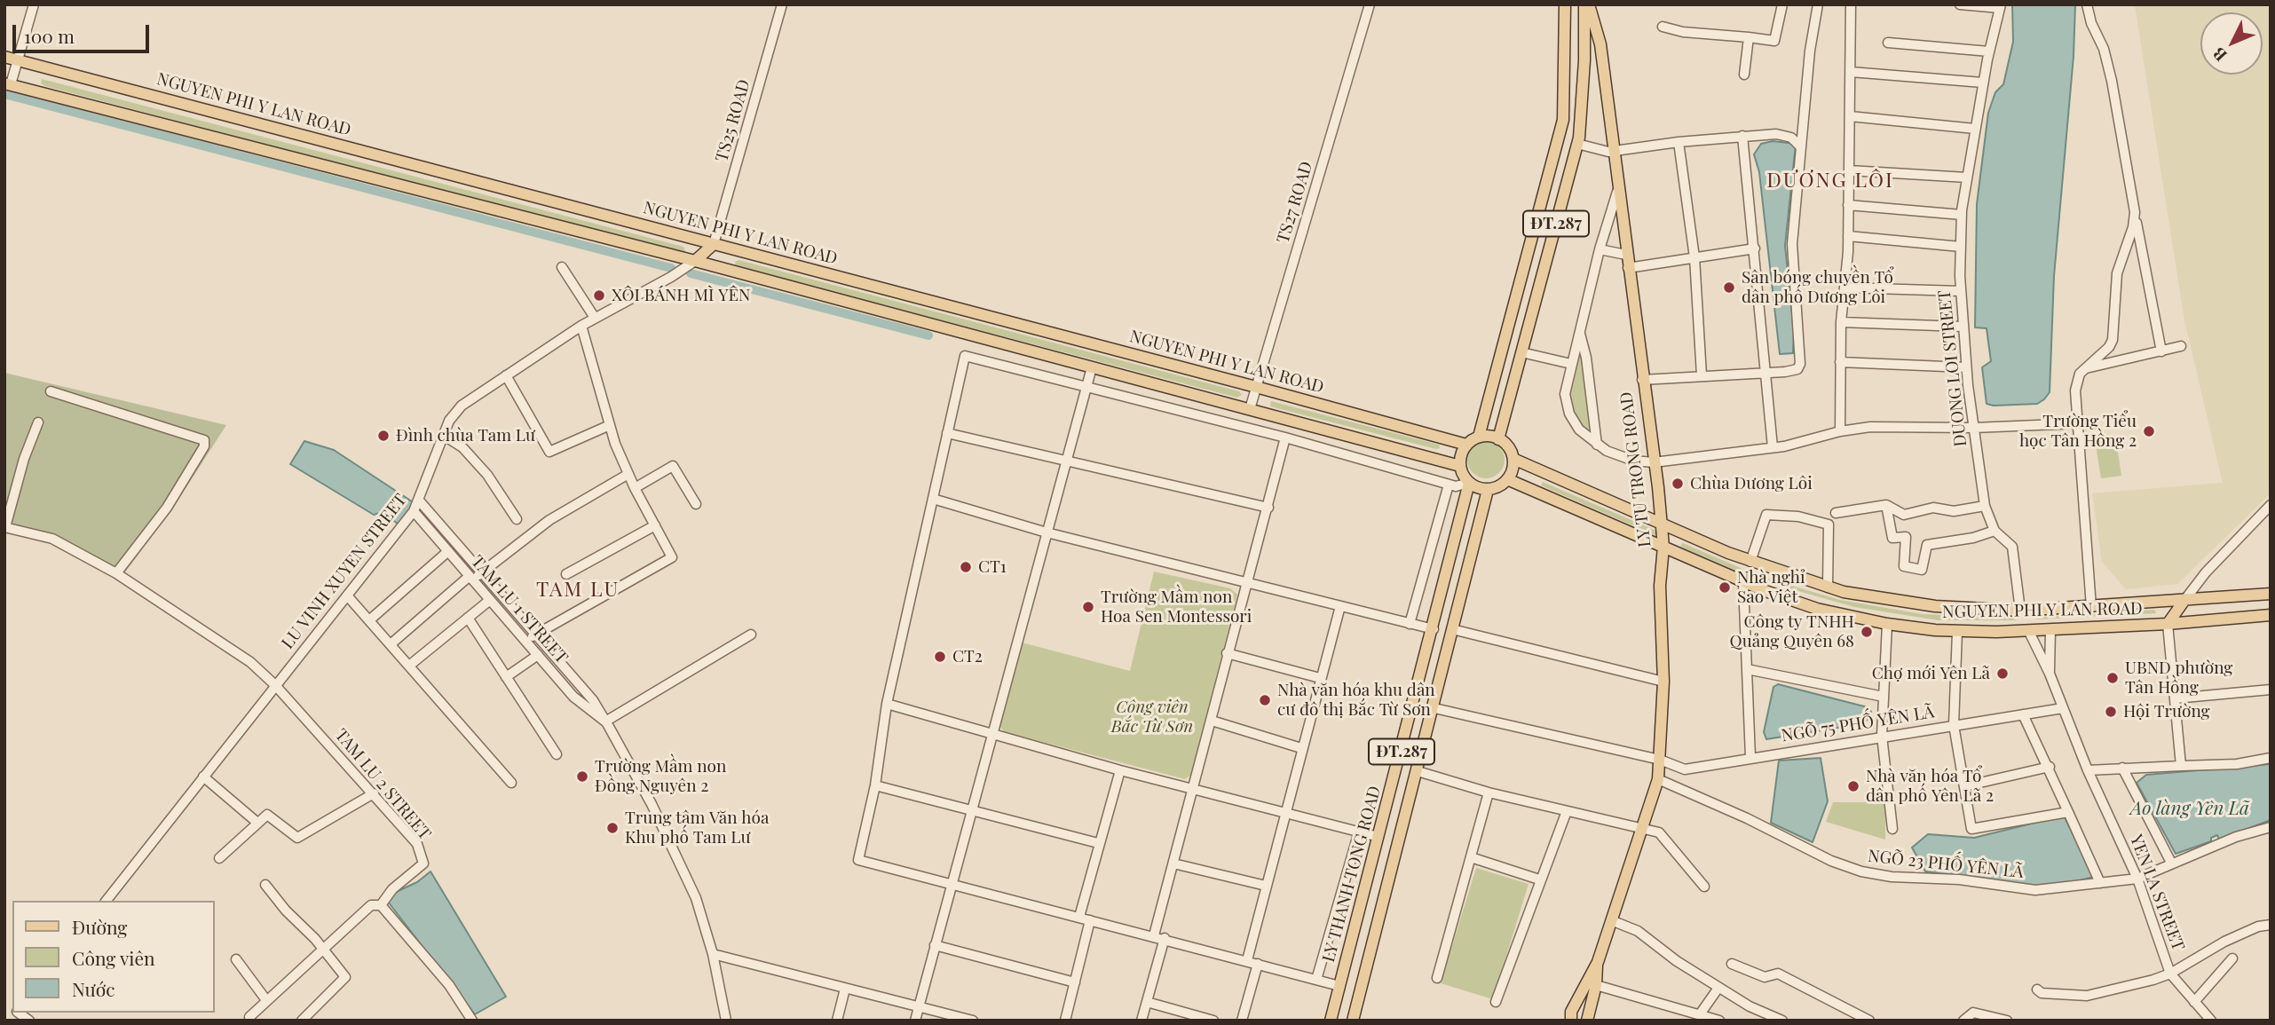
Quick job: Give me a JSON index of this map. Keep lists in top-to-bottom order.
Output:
{
  "streets": {
    "main road": [
      "NGUYEN PHI Y LAN ROAD",
      "ĐT.287",
      "LY TU TRONG ROAD",
      "LY THANH TONG ROAD"
    ],
    "street": [
      "TS25 ROAD",
      "TS27 ROAD",
      "DUONG LOI STREET",
      "LU VINH XUYEN STREET",
      "TAM LU 1 STREET",
      "NGÕ 75 PHỐ YÊN LÃ",
      "TAM LU 2 STREET",
      "NGÕ 23 PHỐ YÊN LÃ",
      "YEN LA STREET"
    ]
  },
  "crossings": [
    ["NGUYEN PHI Y LAN ROAD", "TS25 ROAD"],
    ["NGUYEN PHI Y LAN ROAD", "TS27 ROAD"],
    ["NGUYEN PHI Y LAN ROAD", "ĐT.287"],
    ["NGUYEN PHI Y LAN ROAD", "DUONG LOI STREET"],
    ["NGUYEN PHI Y LAN ROAD", "LY TU TRONG ROAD"],
    ["NGUYEN PHI Y LAN ROAD", "LY THANH TONG ROAD"],
    ["NGUYEN PHI Y LAN ROAD", "YEN LA STREET"],
    ["ĐT.287", "LY TU TRONG ROAD"],
    ["ĐT.287", "NGÕ 75 PHỐ YÊN LÃ"],
    ["ĐT.287", "LY THANH TONG ROAD"],
    ["LY TU TRONG ROAD", "NGÕ 75 PHỐ YÊN LÃ"],
    ["LY TU TRONG ROAD", "NGÕ 23 PHỐ YÊN LÃ"],
    ["LU VINH XUYEN STREET", "TAM LU 1 STREET"],
    ["LU VINH XUYEN STREET", "TAM LU 2 STREET"],
    ["NGÕ 75 PHỐ YÊN LÃ", "YEN LA STREET"],
    ["NGÕ 23 PHỐ YÊN LÃ", "YEN LA STREET"]
  ],
  "districts": ["DƯƠNG LÔI", "TAM LU"],
  "water": ["Ao làng Yên Lã"],
  "parks": ["Công viên Bắc Từ Sơn"],
  "places": [
    "Sân bóng chuyền Tổ dân phố Dương Lôi",
    "XÔI BÁNH MÌ YÊN",
    "Trường Tiểu học Tân Hồng 2",
    "Đình chùa Tam Lư",
    "Chùa Dương Lôi",
    "CT1",
    "Nhà nghỉ Sao Việt",
    "Trường Mầm non Hoa Sen Montessori",
    "Công ty TNHH Quảng Quyên 68",
    "CT2",
    "Chợ mới Yên Lã",
    "UBND phường Tân Hồng",
    "Nhà văn hóa khu dân cư đô thị Bắc Từ Sơn",
    "Hội Trường",
    "Trường Mầm non Đồng Nguyên 2",
    "Nhà văn hóa Tổ dân phố Yên Lã 2",
    "Trung tâm Văn hóa Khu phố Tam Lư"
  ],
  "legend": ["Đường", "Công viên", "Nước"],
  "scale_bar": "100 m",
  "north": "bottom left"
}
